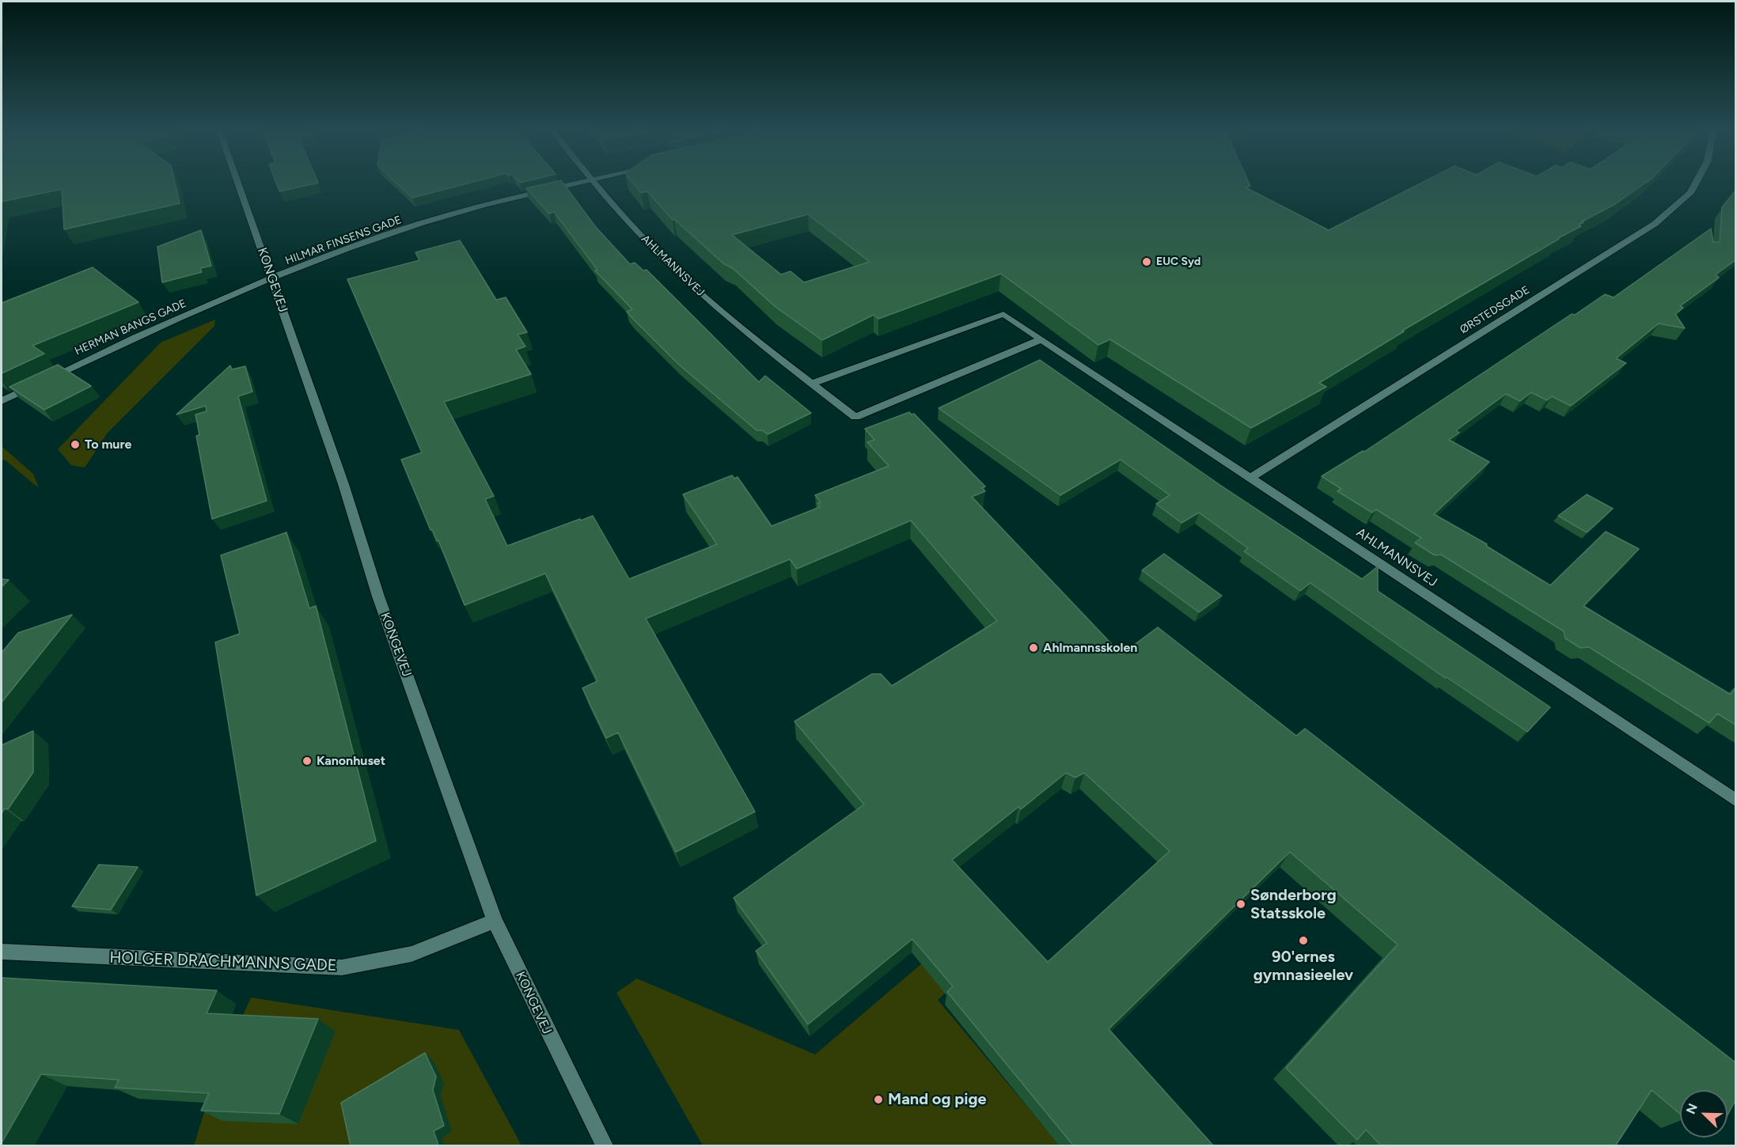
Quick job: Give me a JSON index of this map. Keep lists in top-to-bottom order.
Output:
{
  "streets": {
    "street": [
      "HILMAR FINSENS GADE",
      "AHLMANNSVEJ",
      "KONGEVEJ",
      "ØRSTEDSGADE",
      "HERMAN BANGS GADE",
      "HOLGER DRACHMANNS GADE"
    ]
  },
  "crossings": [
    ["HILMAR FINSENS GADE", "KONGEVEJ"],
    ["HILMAR FINSENS GADE", "HERMAN BANGS GADE"],
    ["AHLMANNSVEJ", "ØRSTEDSGADE"],
    ["KONGEVEJ", "HERMAN BANGS GADE"],
    ["KONGEVEJ", "HOLGER DRACHMANNS GADE"]
  ],
  "places": [
    "EUC Syd",
    "To mure",
    "Ahlmannsskolen",
    "Kanonhuset",
    "Sønderborg Statsskole",
    "90'ernes gymnasieelev",
    "Mand og pige"
  ],
  "north": "top left"
}
